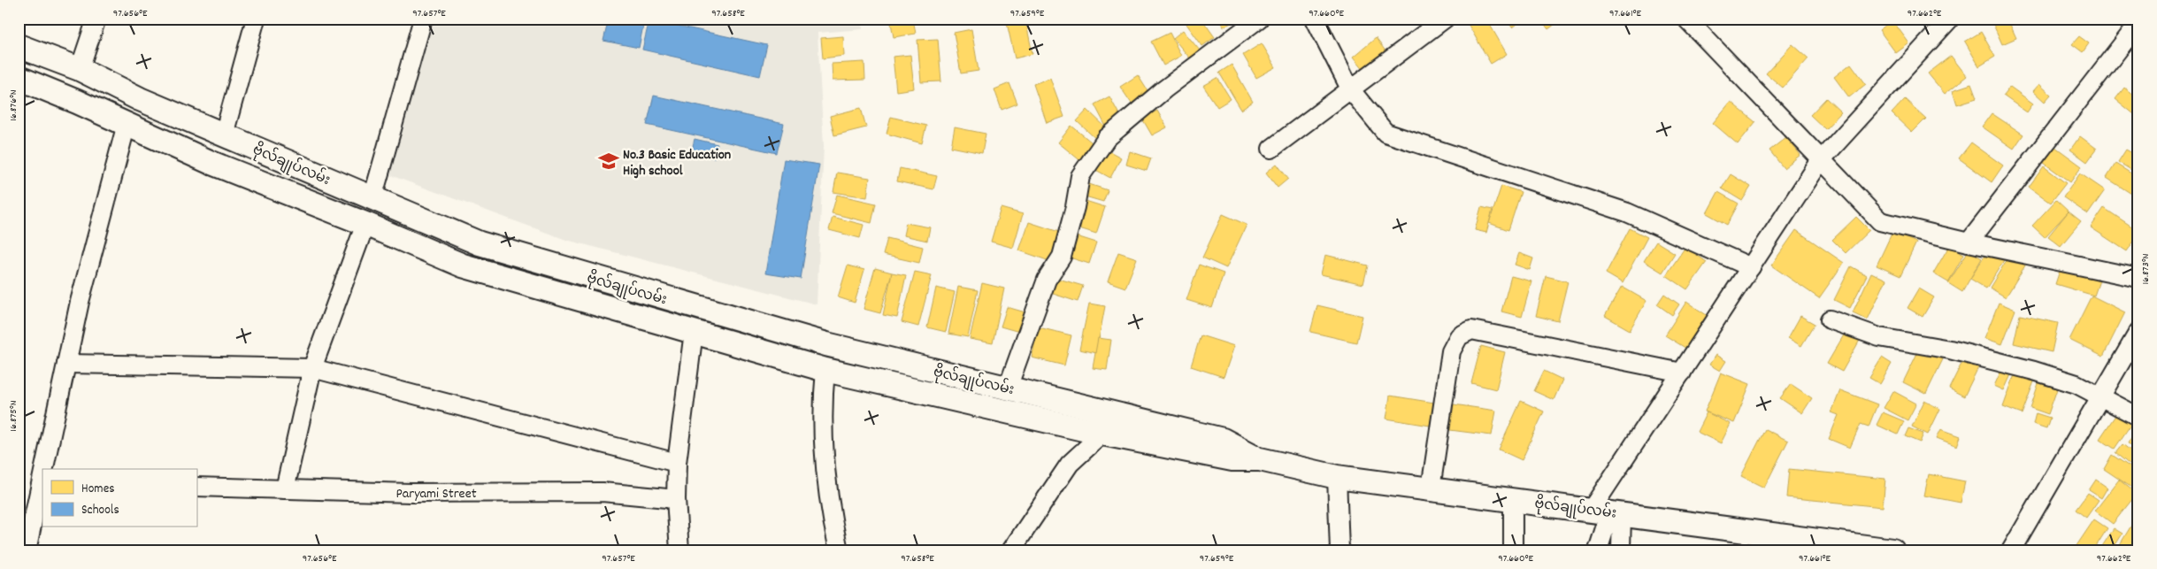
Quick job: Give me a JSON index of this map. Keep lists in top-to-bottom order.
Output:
{
  "streets": {
    "main road": ["ဗိုလ်ချုပ်လမ်း"],
    "street": ["Paryami Street"]
  },
  "places": {
    "school or university": ["No.3 Basic Education High school"]
  },
  "legend": ["Homes", "Schools"],
  "coordinates": [
    "97.656°E",
    "97.657°E",
    "97.658°E",
    "97.659°E",
    "97.660°E",
    "97.661°E",
    "97.662°E",
    "16.876°N",
    "16.873°N",
    "16.875°N"
  ]
}
